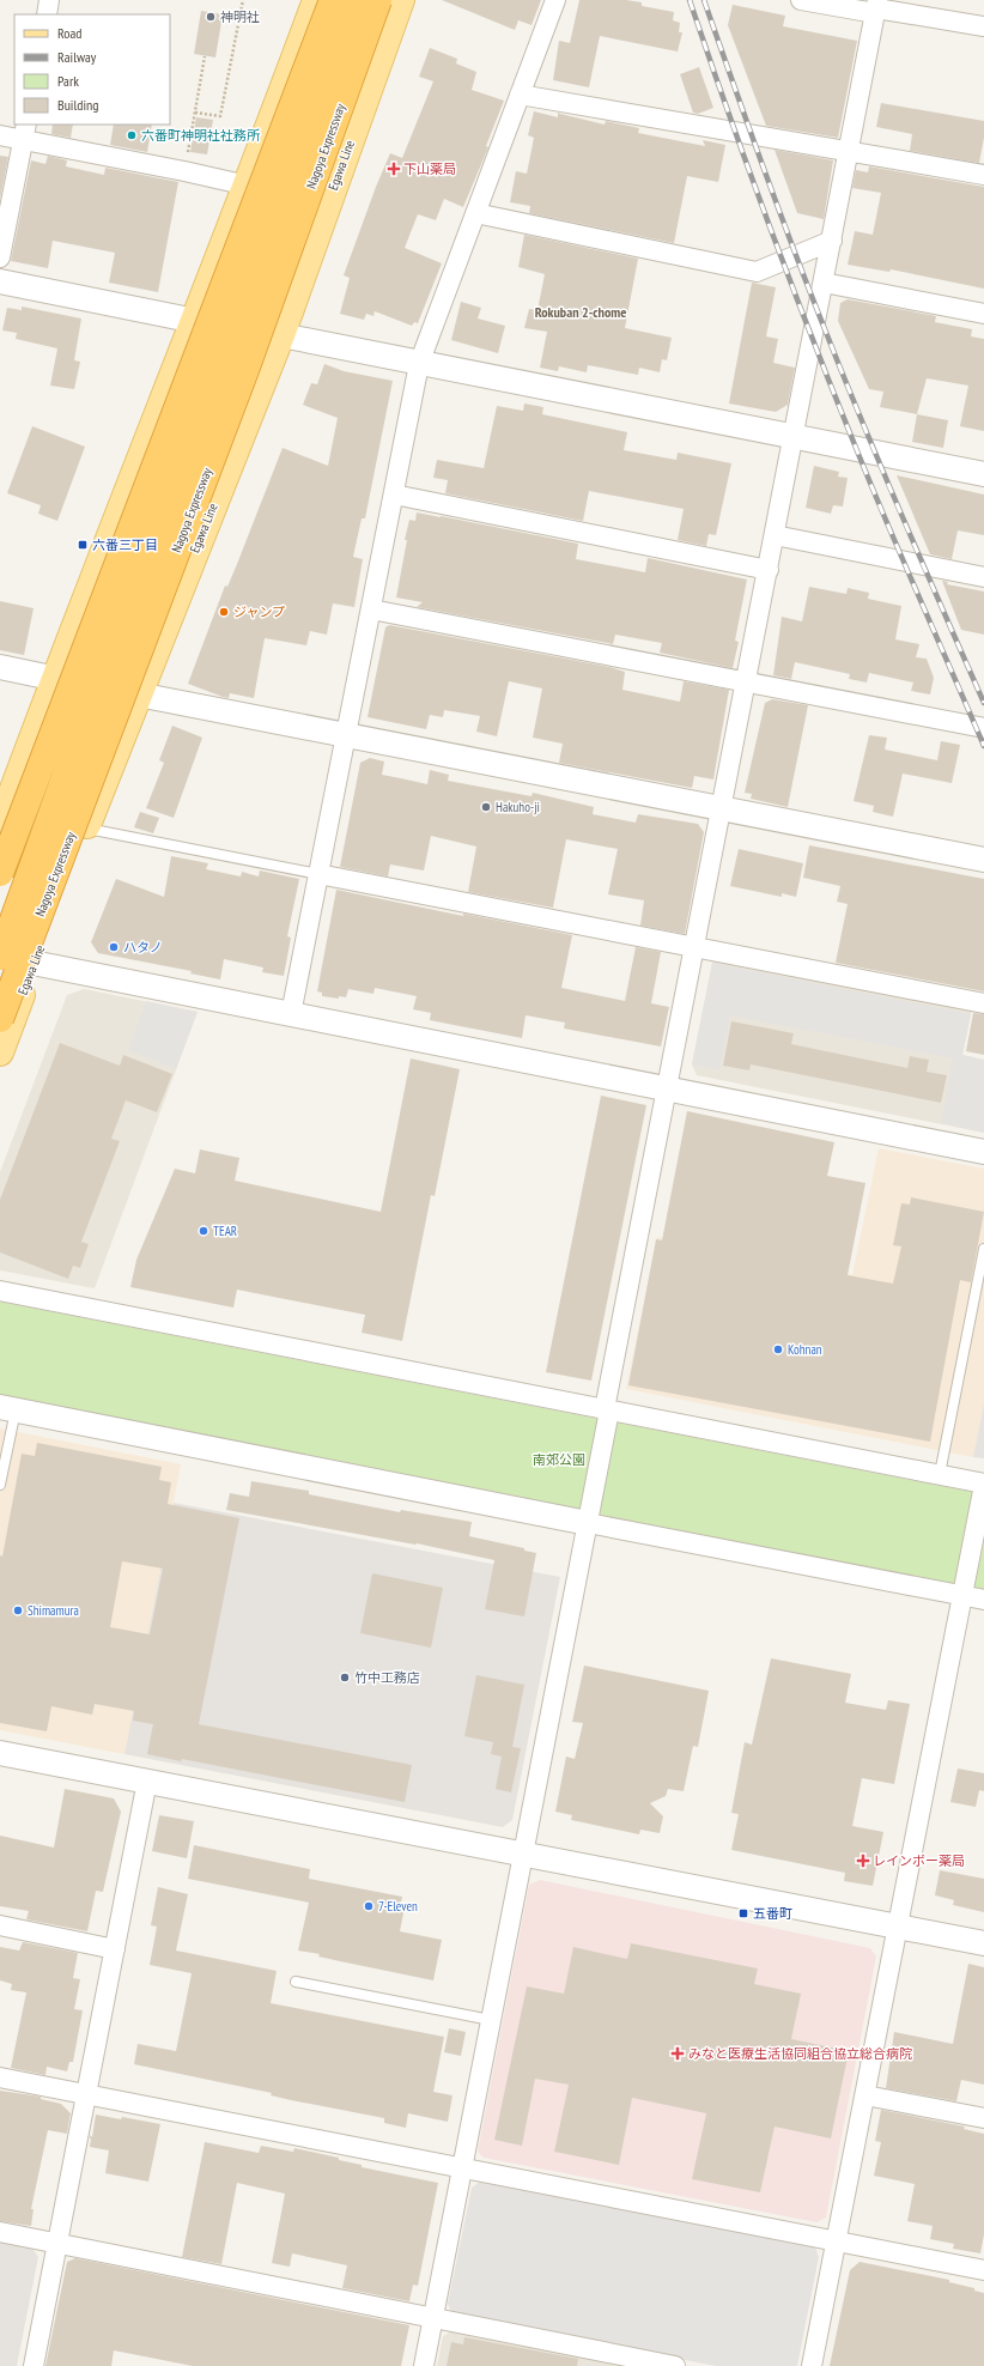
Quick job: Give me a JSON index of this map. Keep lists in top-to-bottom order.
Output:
{
  "streets": {
    "highway": ["Nagoya Expressway"],
    "main road": ["Egawa Line"]
  },
  "districts": ["Rokuban 2-chome"],
  "parks": ["南郊公園"],
  "places": {
    "other": [
      "神明社",
      "六番町神明社社務所",
      "ジャンプ",
      "Hakuho-ji",
      "ハタノ",
      "TEAR",
      "Kohnan",
      "Shimamura",
      "竹中工務店",
      "7-Eleven"
    ],
    "health": ["下山薬局", "レインボー薬局", "みなと医療生活協同組合協立総合病院"],
    "transit": ["六番三丁目", "五番町"]
  },
  "legend": [
    "Road",
    "Railway",
    "Park",
    "Building"
  ]
}
